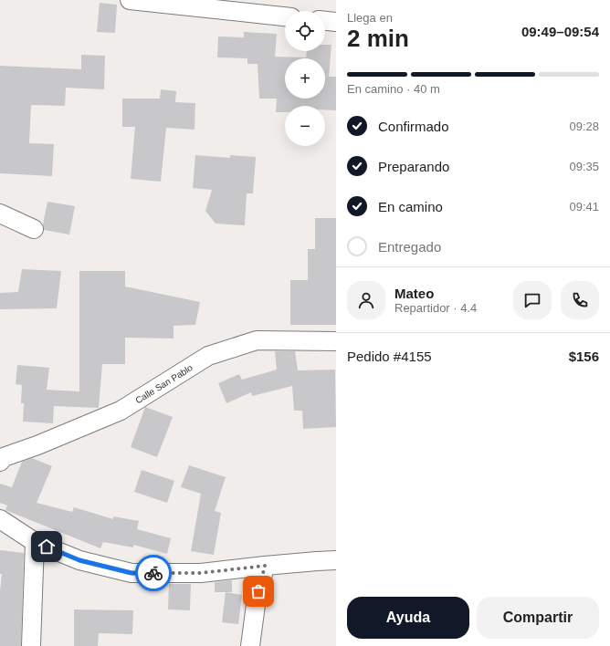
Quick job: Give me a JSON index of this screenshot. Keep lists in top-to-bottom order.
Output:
{
  "streets": {
    "street": ["Calle San Pablo"]
  },
  "page": {
    "heading": ["2 min", "Llega en", "09:49–09:54"],
    "panel": [
      "Mateo",
      "Repartidor · 4.4",
      "Pedido #4155",
      "$156"
    ],
    "map_buttons": ["+", "−"],
    "bar": "En camino · 40 m",
    "list": [
      ["Confirmado", "09:28"],
      ["Preparando", "09:35"],
      ["En camino", "09:41"],
      "Entregado"
    ],
    "buttons": ["Ayuda", "Compartir"]
  }
}
